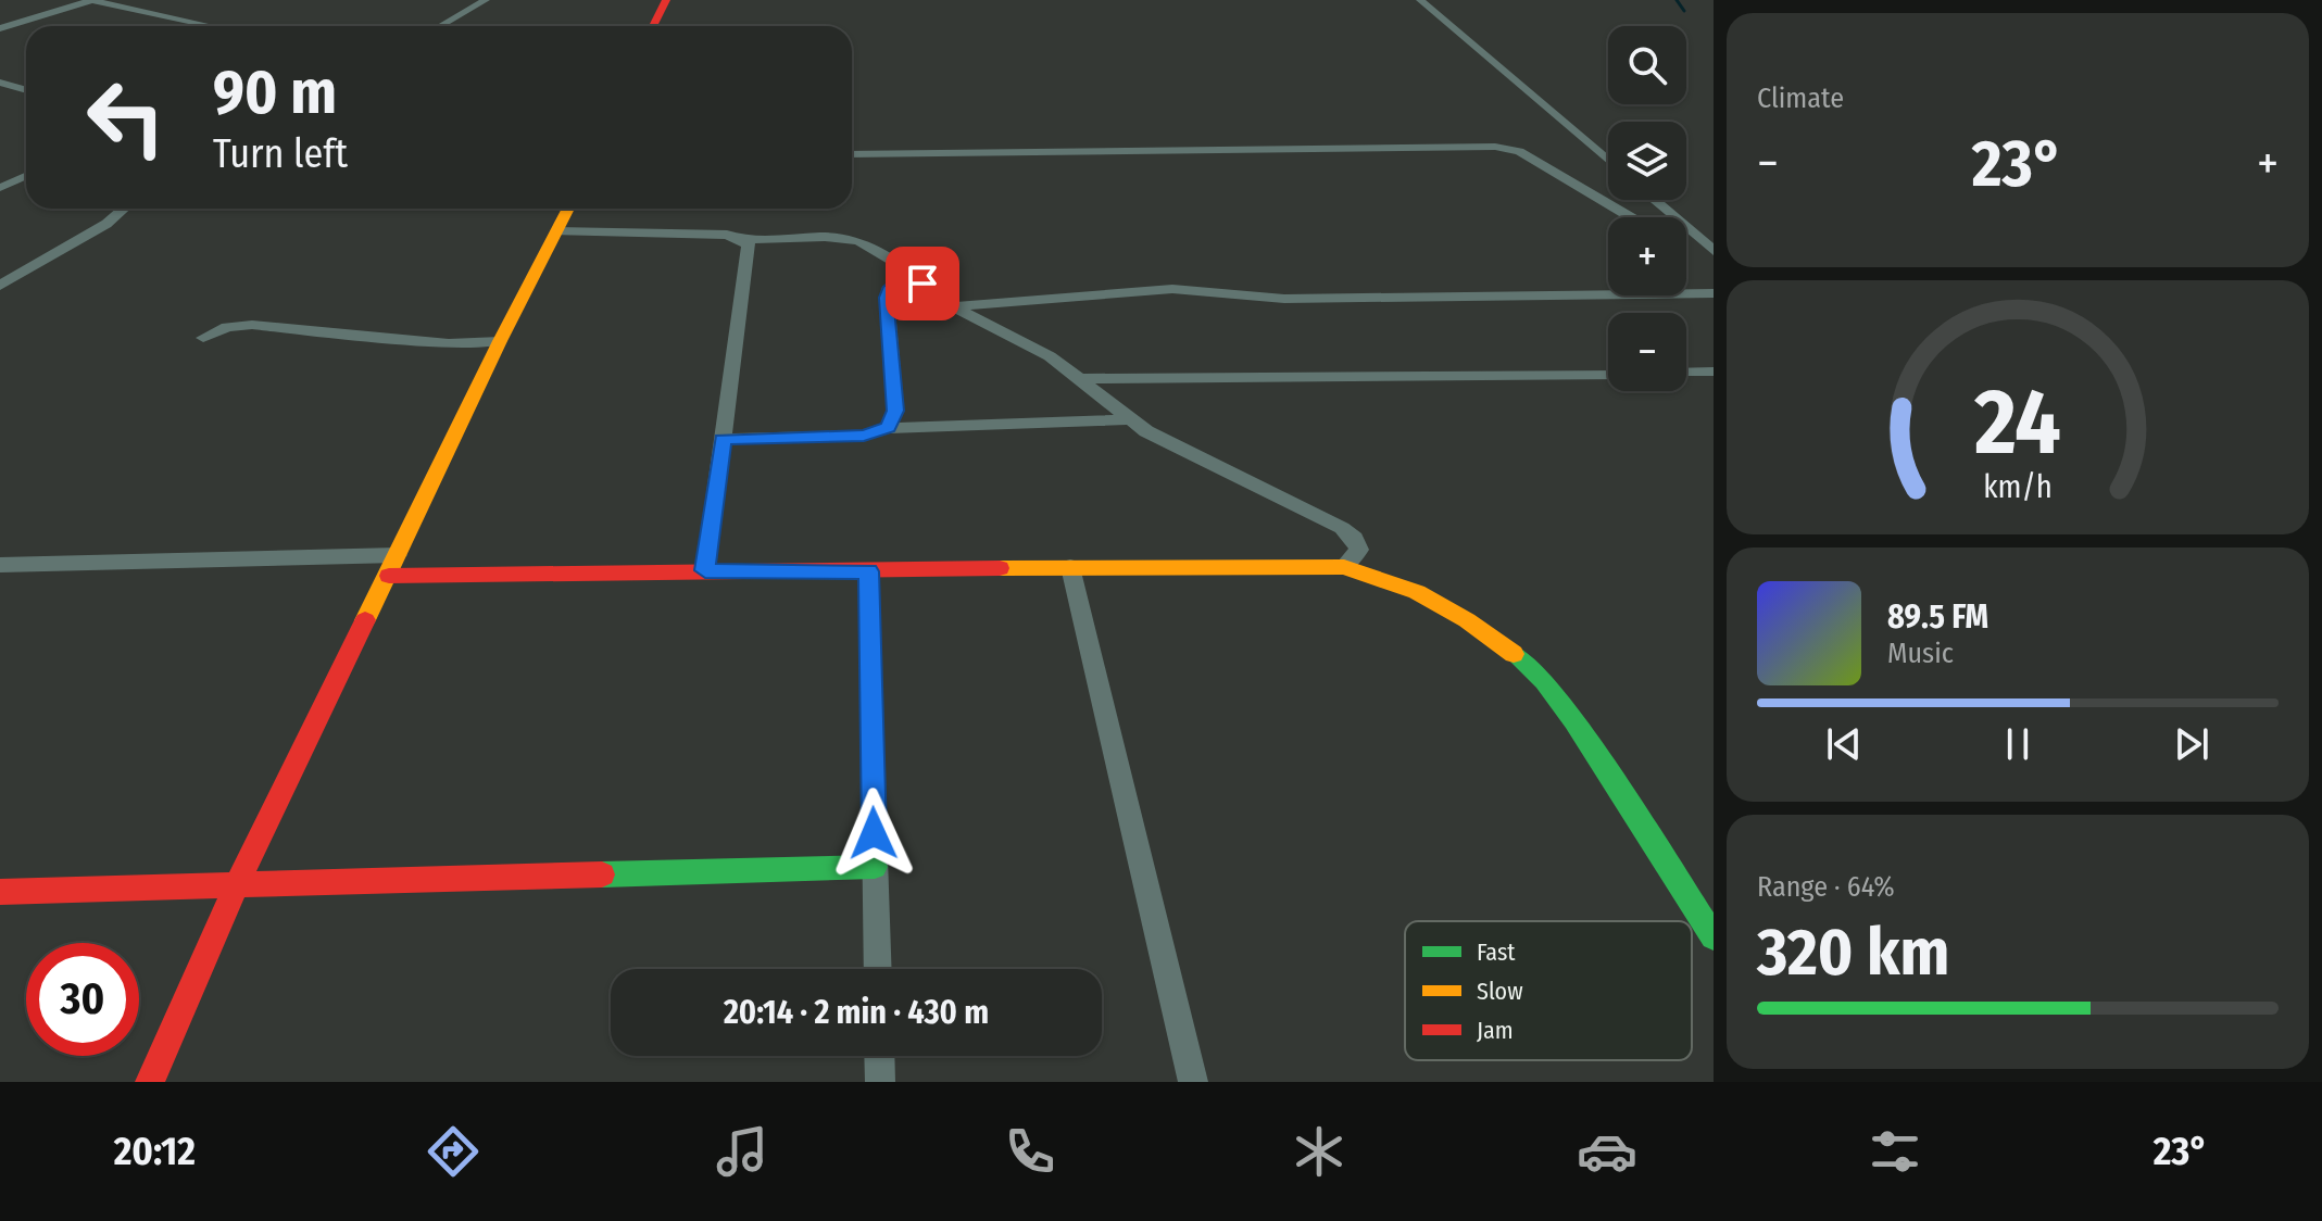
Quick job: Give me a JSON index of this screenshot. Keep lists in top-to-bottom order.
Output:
{
  "legend": ["Fast", "Slow", "Jam"],
  "page": {
    "tile": [
      "Climate",
      ["Range · 64%", "320 km"]
    ],
    "map_buttons": ["+", "−"],
    "turn": ["90 m", "Turn left"],
    "heat": ["−", "23°", "+"],
    "song": ["89.5 FM", "Music"],
    "limit": "30",
    "trip": "20:14 · 2 min · 430 m",
    "tabs": ["20:12", "23°"],
    "gauge": ["24", "km/h"]
  }
}
